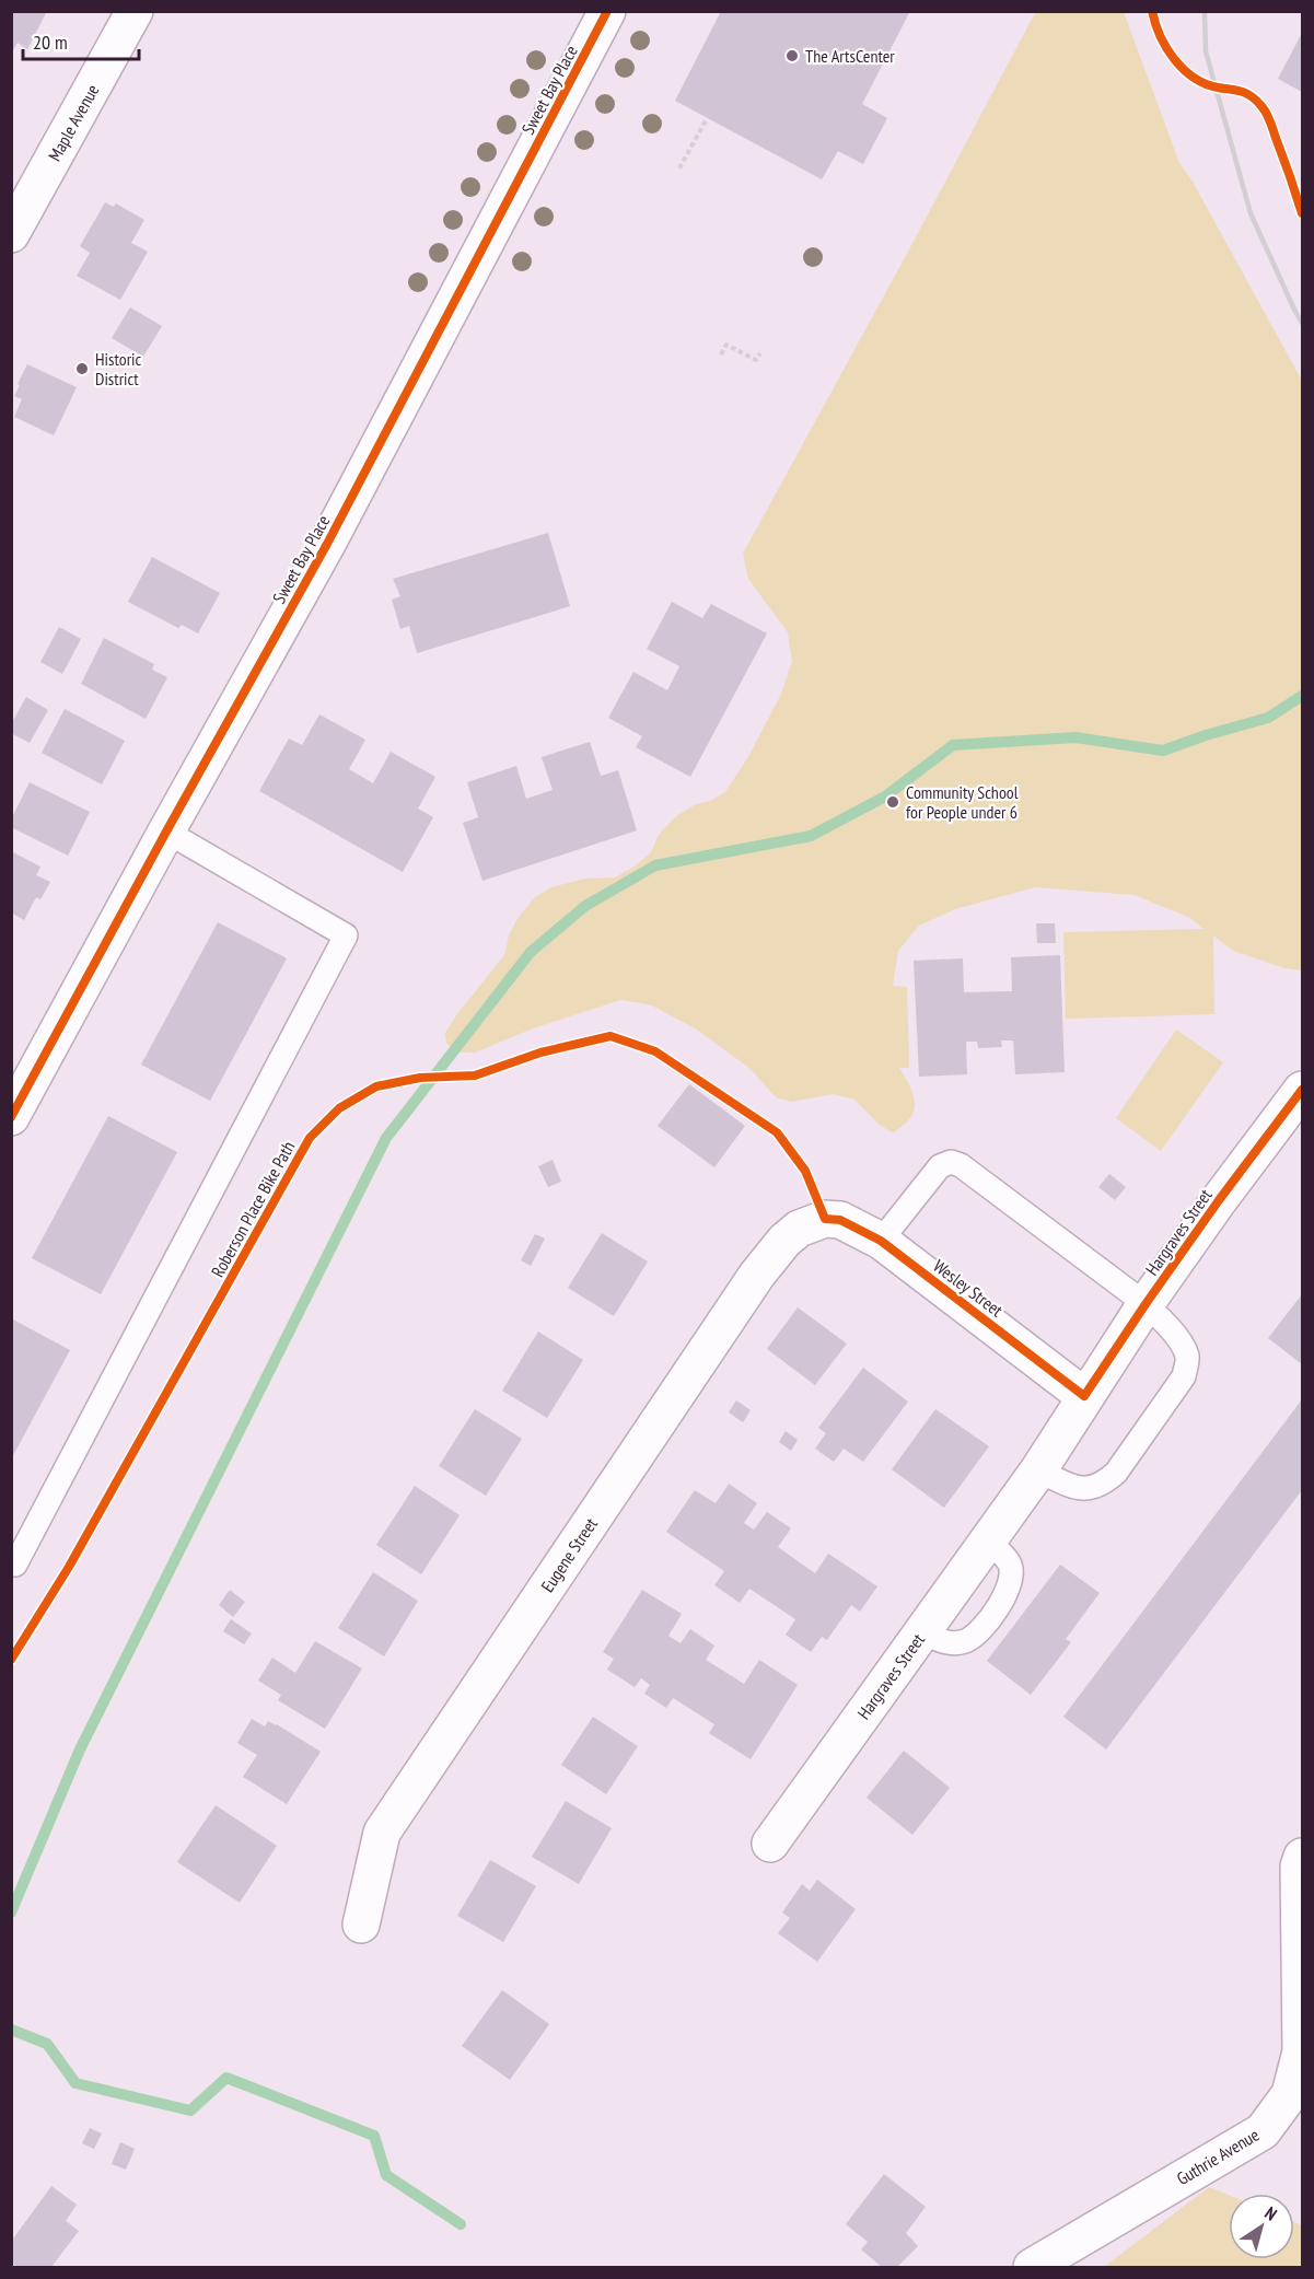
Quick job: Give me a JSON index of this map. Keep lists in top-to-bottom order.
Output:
{
  "streets": {
    "street": [
      "Sweet Bay Place",
      "Maple Avenue",
      "Hargraves Street",
      "Wesley Street",
      "Eugene Street",
      "Guthrie Avenue"
    ],
    "cycle path": ["Roberson Place Bike Path"]
  },
  "crossings": [
    ["Hargraves Street", "Wesley Street"],
    ["Wesley Street", "Eugene Street"]
  ],
  "places": ["The ArtsCenter", "Historic District", "Community School for People under 6"],
  "scale_bar": "20 m",
  "north": "top right"
}
